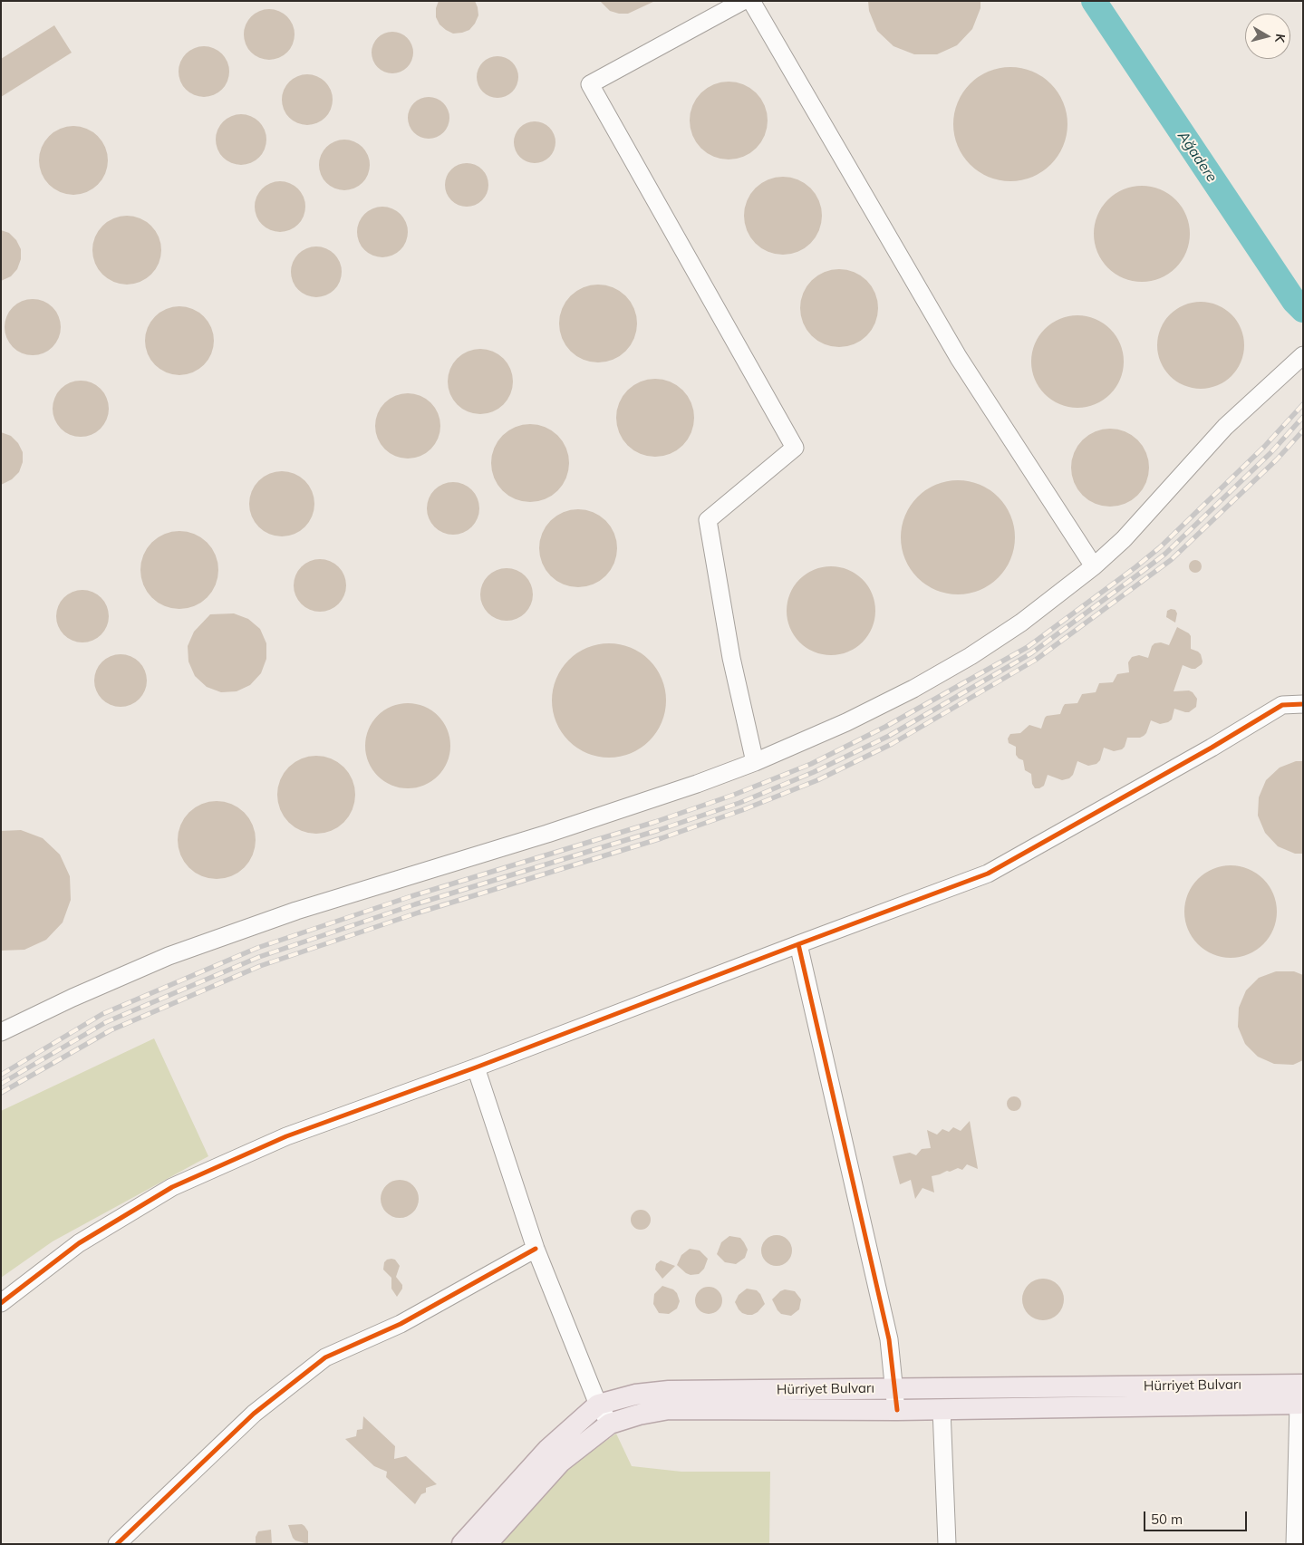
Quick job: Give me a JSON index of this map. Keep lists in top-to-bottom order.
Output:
{
  "streets": {
    "main road": ["Hürriyet Bulvarı"]
  },
  "water": ["Ağadere"],
  "scale_bar": "50 m",
  "north": "right"
}
